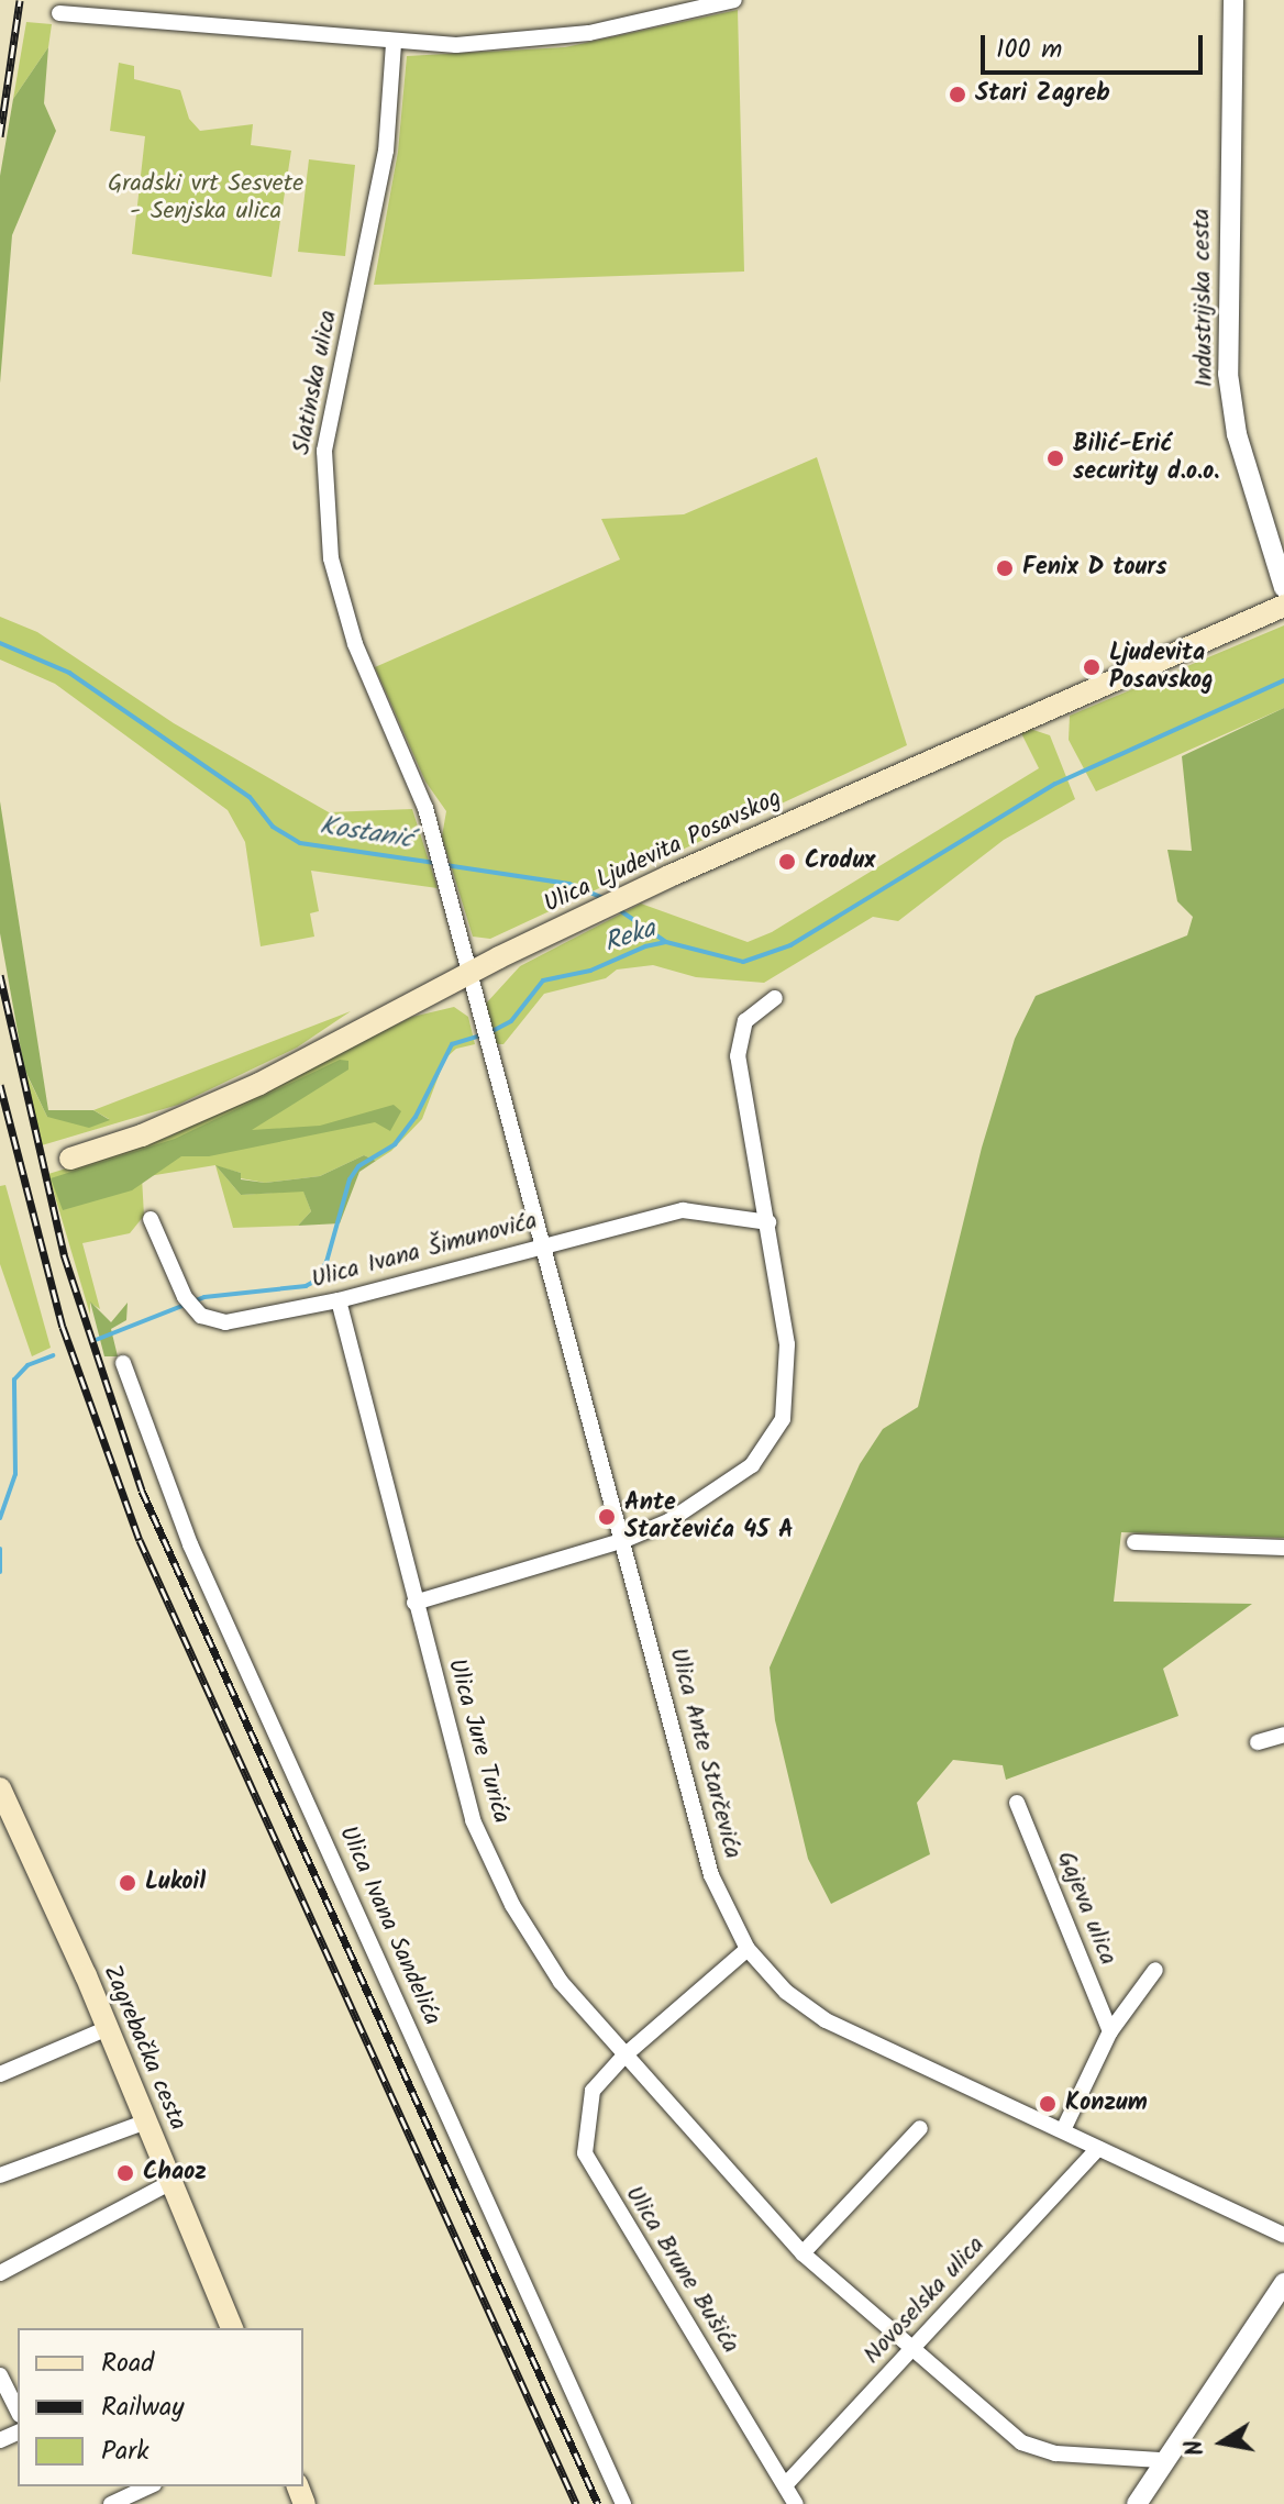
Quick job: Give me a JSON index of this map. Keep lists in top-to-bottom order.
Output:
{
  "streets": {
    "main road": ["Ulica Ljudevita Posavskog", "Zagrebačka cesta"],
    "street": [
      "Industrijska cesta",
      "Slatinska ulica",
      "Ulica Ivana Šimunovića",
      "Ulica Jure Turića",
      "Ulica Ante Starčevića",
      "Gajeva ulica",
      "Ulica Ivana Sandelića",
      "Ulica Brune Bušića",
      "Novoselska ulica"
    ]
  },
  "crossings": [
    ["Slatinska ulica", "Ulica Ljudevita Posavskog"],
    ["Slatinska ulica", "Ulica Ante Starčevića"],
    ["Ulica Ljudevita Posavskog", "Ulica Ante Starčevića"],
    ["Ulica Ivana Šimunovića", "Ulica Jure Turića"],
    ["Ulica Ivana Šimunovića", "Ulica Ante Starčevića"],
    ["Ulica Jure Turića", "Ulica Brune Bušića"],
    ["Ulica Jure Turića", "Novoselska ulica"],
    ["Ulica Ante Starčevića", "Gajeva ulica"],
    ["Ulica Ante Starčevića", "Ulica Brune Bušića"],
    ["Ulica Ante Starčevića", "Novoselska ulica"],
    ["Ulica Brune Bušića", "Novoselska ulica"]
  ],
  "water": ["Kostanić", "Reka"],
  "parks": ["Gradski vrt Sesvete - Senjska ulica"],
  "places": [
    "Stari Zagreb",
    "Bilić-Erić security d.o.o.",
    "Fenix D tours",
    "Ljudevita Posavskog",
    "Crodux",
    "Ante Starčevića 45 A",
    "Lukoil",
    "Konzum",
    "Chaoz"
  ],
  "legend": ["Road", "Railway", "Park"],
  "scale_bar": "100 m",
  "north": "left"
}
